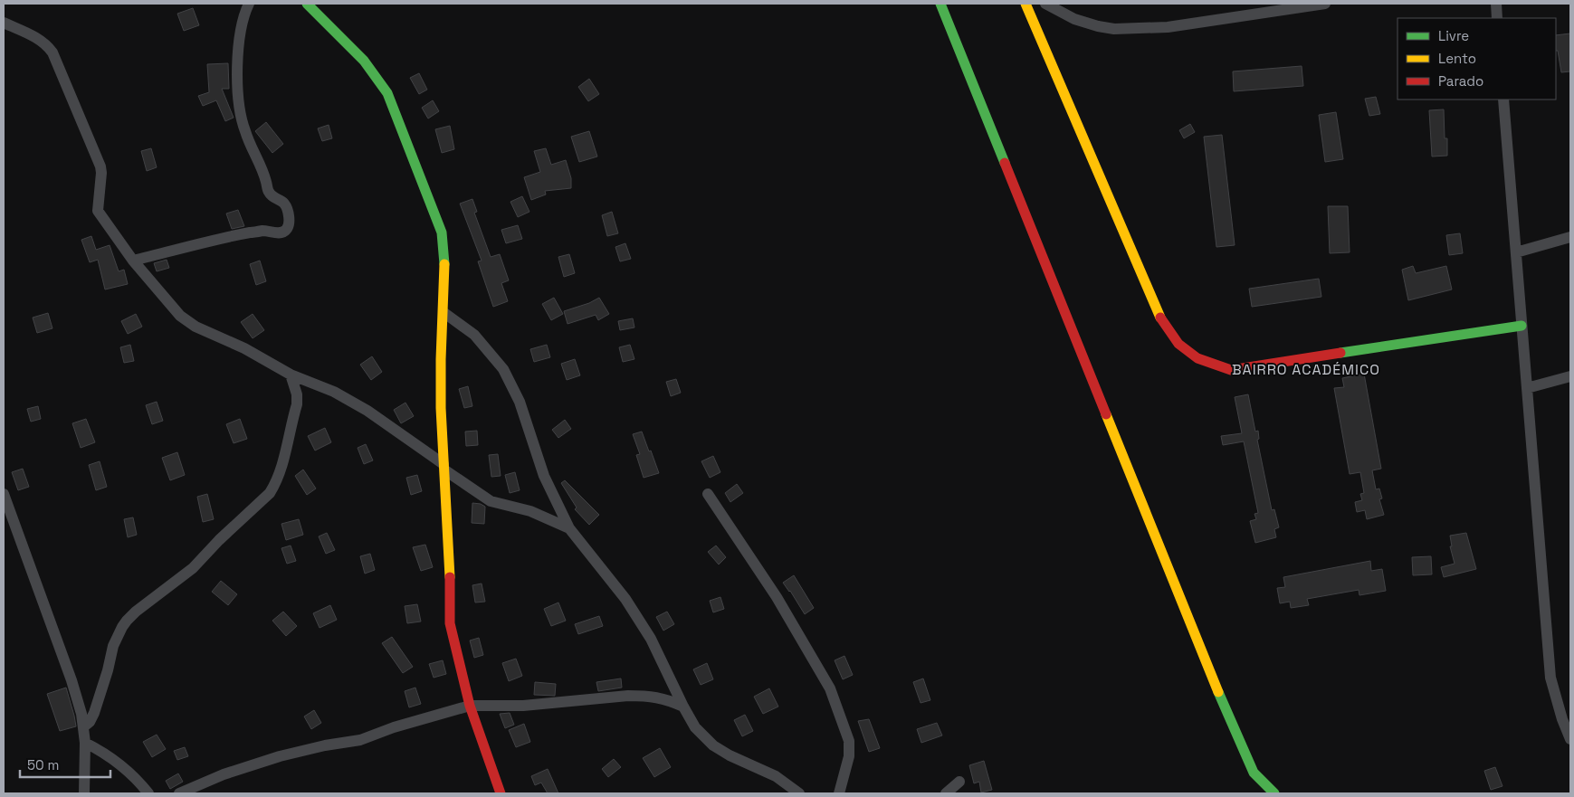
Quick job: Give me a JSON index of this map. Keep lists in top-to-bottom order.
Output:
{
  "districts": ["BAIRRO ACADÉMICO"],
  "legend": ["Livre", "Lento", "Parado"],
  "scale_bar": "50 m"
}
